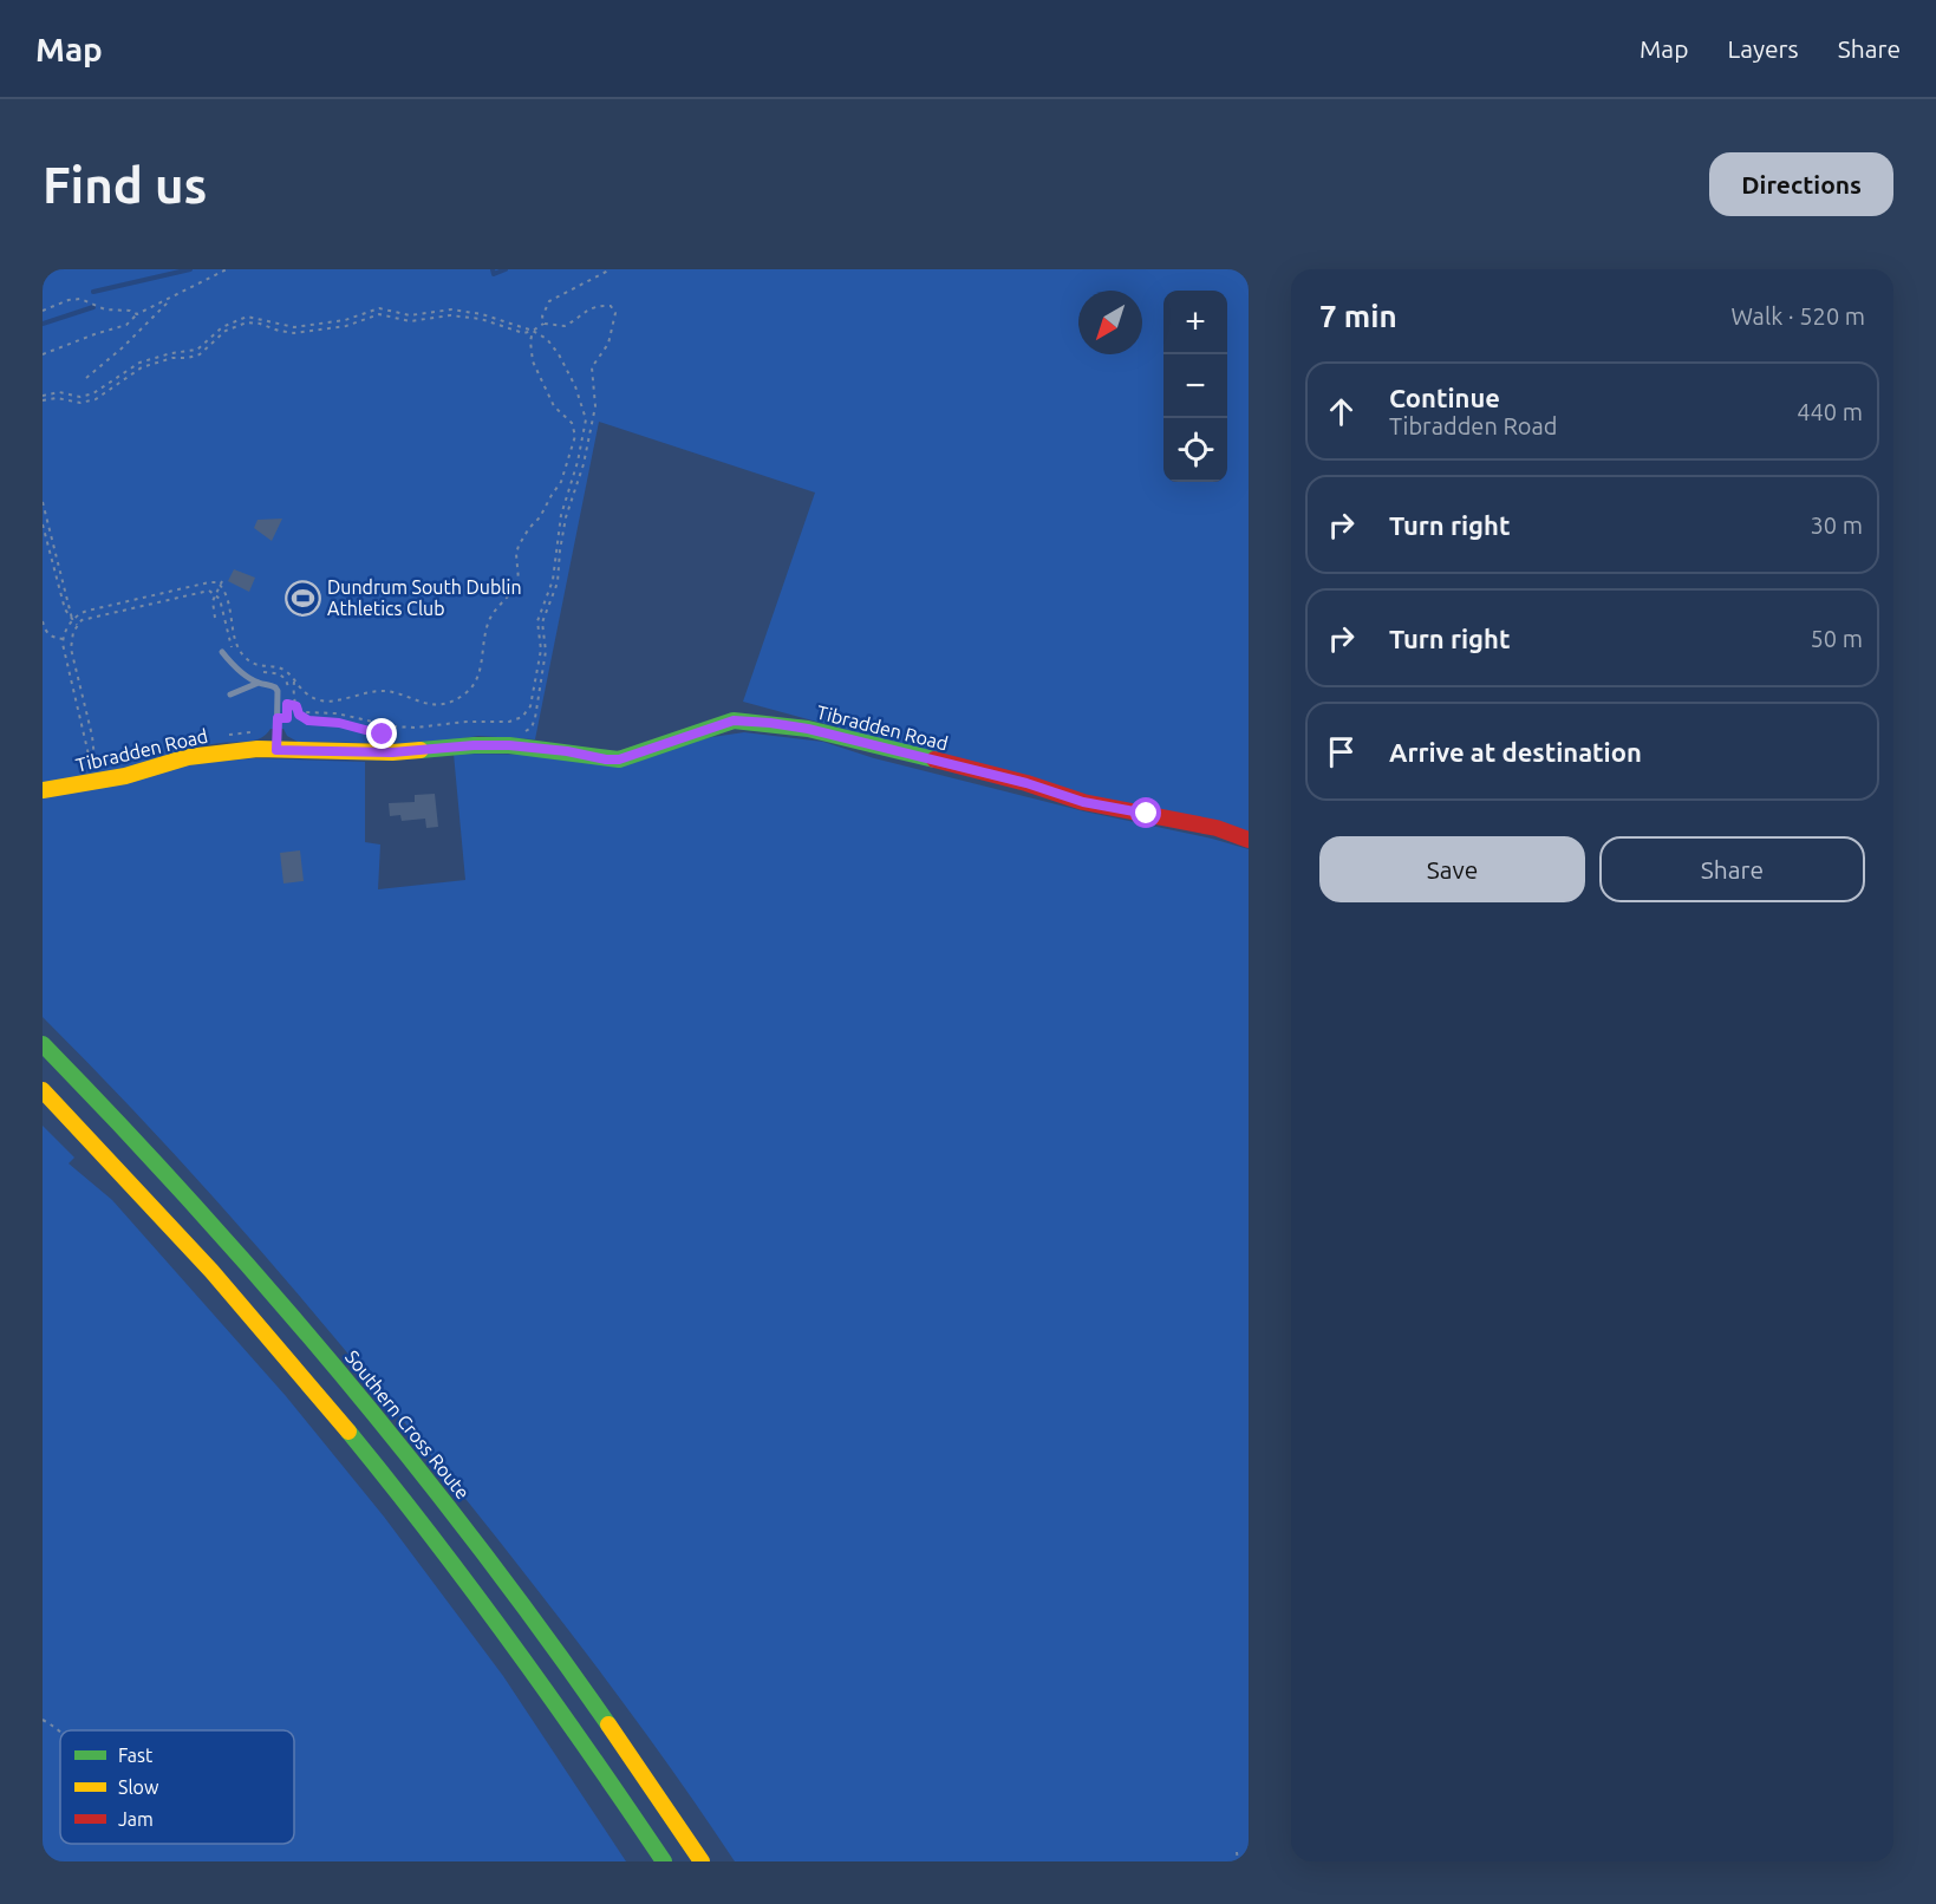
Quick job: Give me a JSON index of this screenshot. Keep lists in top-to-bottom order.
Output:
{
  "streets": {
    "main road": ["Tibradden Road", "Southern Cross Route"]
  },
  "places": {
    "sports": ["Dundrum South Dublin Athletics Club"]
  },
  "legend": ["Fast", "Slow", "Jam"],
  "north": "bottom left",
  "page": {
    "header": "Map",
    "nav": ["Map", "Layers", "Share"],
    "buttons": [
      "Directions",
      ["Save", "Share"]
    ],
    "title": "Find us",
    "heading": ["7 min", "Walk · 520 m"],
    "map_buttons": ["+", "−"],
    "list": [
      ["Continue", "Tibradden Road", "440 m"],
      ["Turn right", "30 m"],
      ["Turn right", "50 m"],
      "Arrive at destination"
    ]
  }
}
